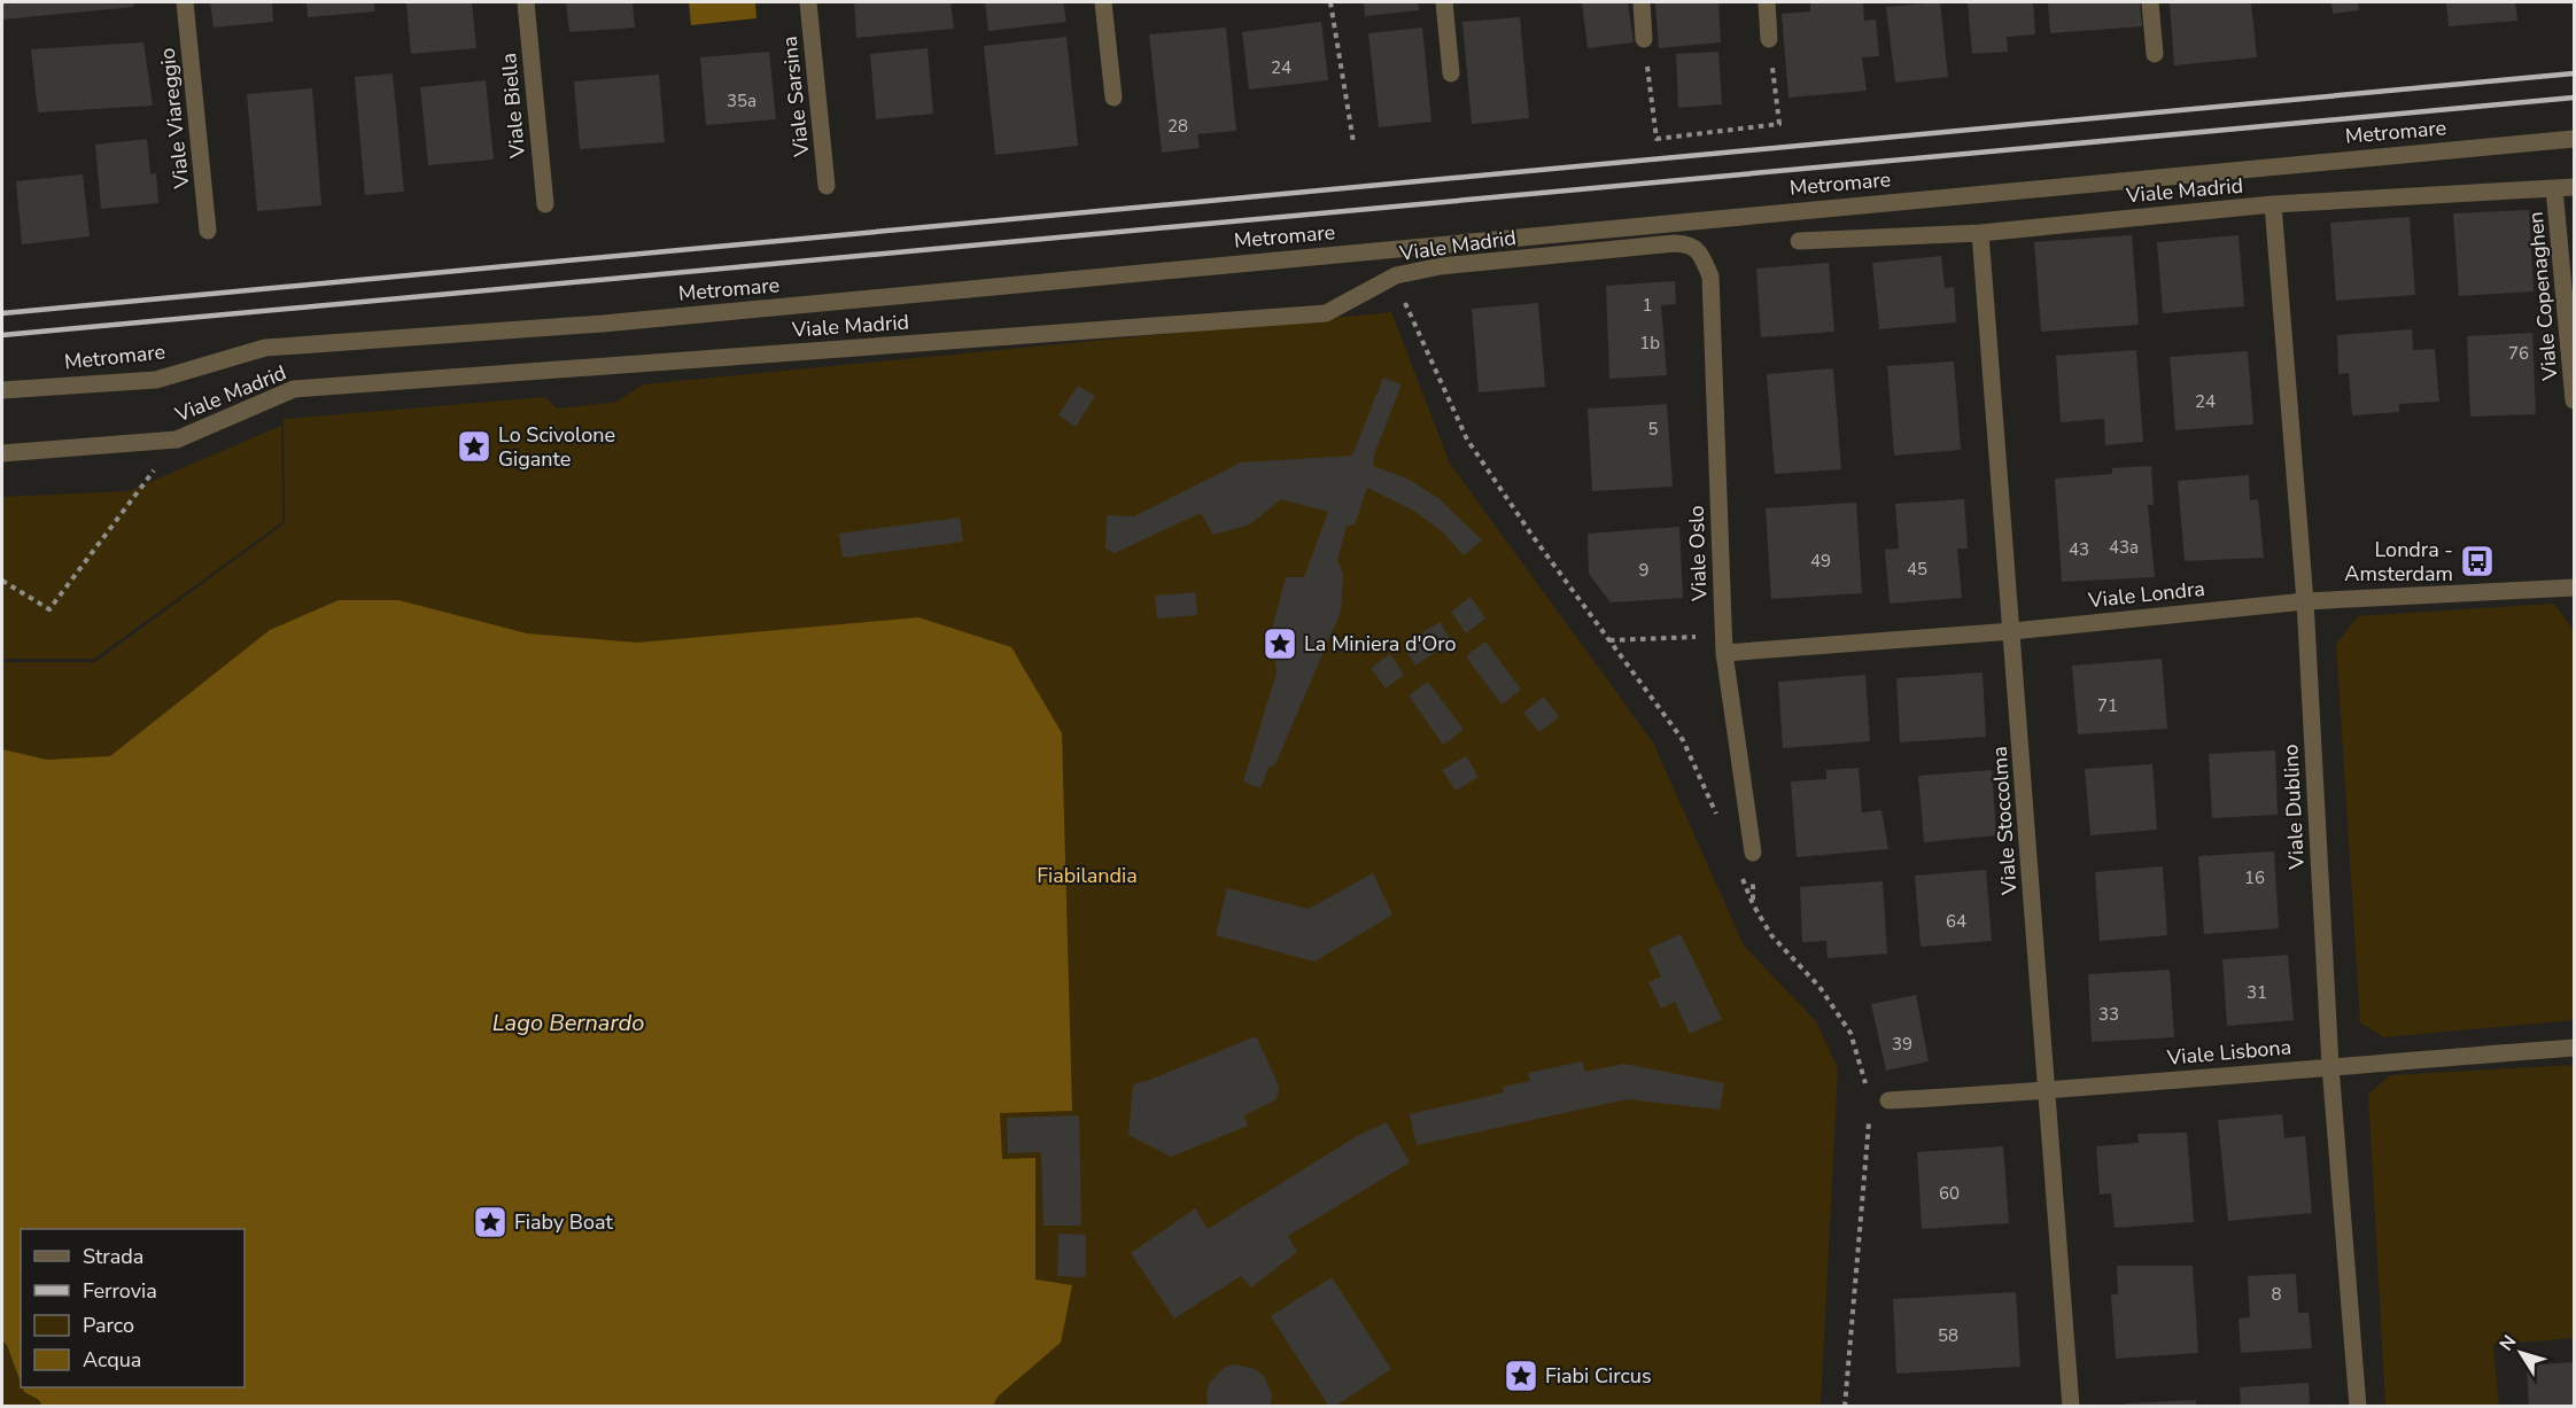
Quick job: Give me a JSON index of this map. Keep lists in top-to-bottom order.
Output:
{
  "streets": {
    "street": [
      "Viale Sarsina",
      "Viale Biella",
      "Viale Viareggio",
      "Metromare",
      "Viale Madrid",
      "Viale Copenaghen",
      "Viale Oslo",
      "Viale Londra",
      "Viale Dublino",
      "Viale Stoccolma",
      "Viale Lisbona"
    ]
  },
  "crossings": [
    ["Viale Madrid", "Viale Copenaghen"],
    ["Viale Madrid", "Viale Oslo"],
    ["Viale Madrid", "Viale Dublino"],
    ["Viale Madrid", "Viale Stoccolma"],
    ["Viale Oslo", "Viale Londra"],
    ["Viale Londra", "Viale Dublino"],
    ["Viale Londra", "Viale Stoccolma"],
    ["Viale Dublino", "Viale Lisbona"],
    ["Viale Stoccolma", "Viale Lisbona"]
  ],
  "water": ["Lago Bernardo"],
  "parks": ["Fiabilandia"],
  "places": {
    "place": [
      "Lo Scivolone Gigante",
      "La Miniera d'Oro",
      "Fiaby Boat",
      "Fiabi Circus"
    ],
    "bus stop": ["Londra - Amsterdam"]
  },
  "house_numbers": [
    "24",
    "35a",
    "28",
    "1",
    "1b",
    "76",
    "24",
    "5",
    "43a",
    "43",
    "49",
    "45",
    "9",
    "71",
    "16",
    "64",
    "31",
    "33",
    "39",
    "60",
    "8",
    "58"
  ],
  "legend": [
    "Strada",
    "Ferrovia",
    "Parco",
    "Acqua"
  ],
  "north": "top left"
}
